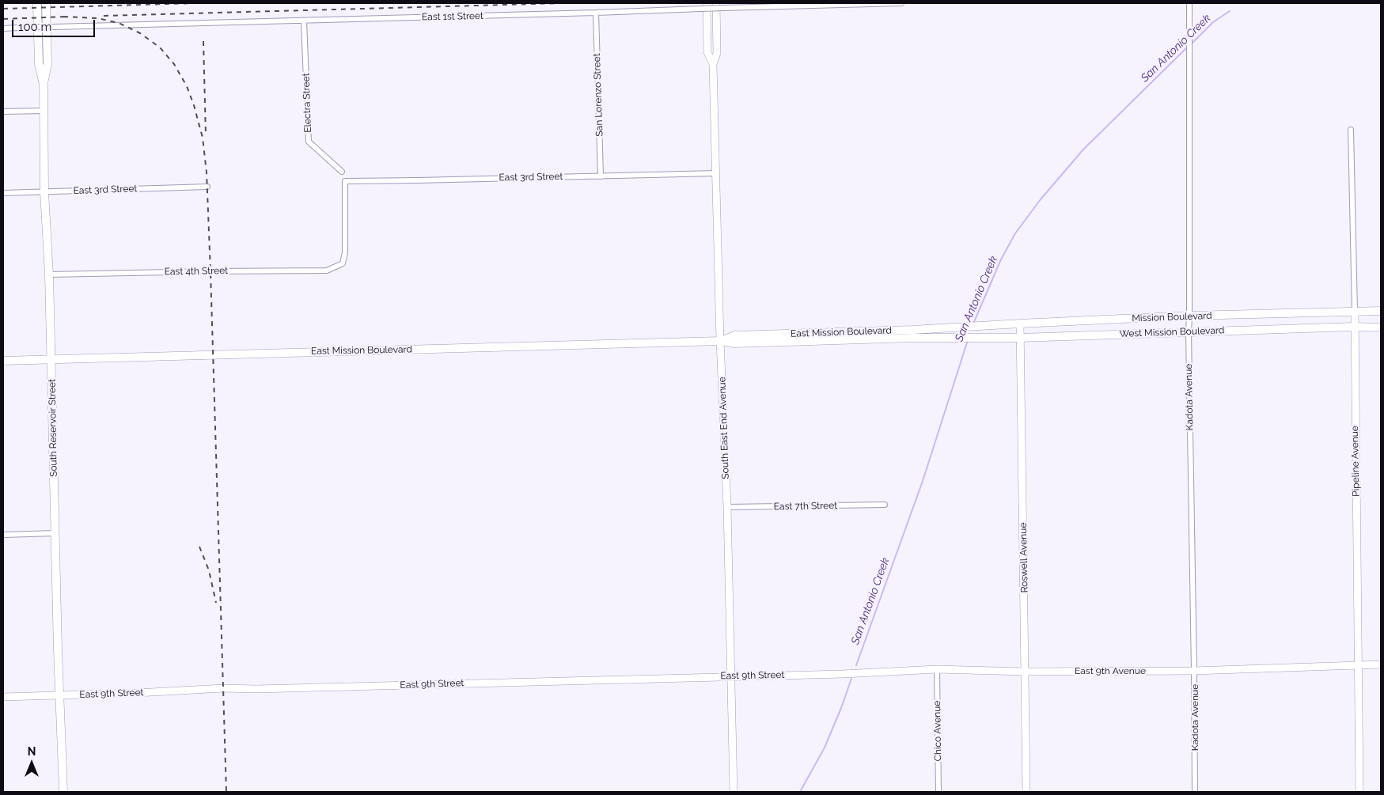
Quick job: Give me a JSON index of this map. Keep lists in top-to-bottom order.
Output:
{
  "streets": {
    "main road": [
      "Mission Boulevard",
      "East Mission Boulevard",
      "West Mission Boulevard",
      "South Reservoir Street"
    ],
    "street": [
      "East 1st Street",
      "San Lorenzo Street",
      "Electra Street",
      "East 3rd Street",
      "East 4th Street",
      "Kadota Avenue",
      "South East End Avenue",
      "Pipeline Avenue",
      "East 7th Street",
      "Roswell Avenue",
      "East 9th Avenue",
      "East 9th Street",
      "Chico Avenue"
    ]
  },
  "crossings": [
    ["East 1st Street", "San Lorenzo Street"],
    ["East 1st Street", "Electra Street"],
    ["San Lorenzo Street", "East 3rd Street"],
    ["East 3rd Street", "East 4th Street"],
    ["East 3rd Street", "South Reservoir Street"],
    ["East 3rd Street", "South East End Avenue"],
    ["East 4th Street", "South Reservoir Street"],
    ["Mission Boulevard", "East Mission Boulevard"],
    ["Mission Boulevard", "Kadota Avenue"],
    ["Mission Boulevard", "Pipeline Avenue"],
    ["Mission Boulevard", "Roswell Avenue"],
    ["East Mission Boulevard", "West Mission Boulevard"],
    ["East Mission Boulevard", "South Reservoir Street"],
    ["East Mission Boulevard", "South East End Avenue"],
    ["West Mission Boulevard", "Kadota Avenue"],
    ["West Mission Boulevard", "Pipeline Avenue"],
    ["West Mission Boulevard", "Roswell Avenue"],
    ["Kadota Avenue", "East 9th Avenue"],
    ["South Reservoir Street", "East 9th Street"],
    ["South East End Avenue", "East 7th Street"],
    ["South East End Avenue", "East 9th Street"],
    ["Pipeline Avenue", "East 9th Avenue"],
    ["Roswell Avenue", "East 9th Avenue"],
    ["East 9th Avenue", "East 9th Street"],
    ["East 9th Avenue", "Chico Avenue"]
  ],
  "water": ["San Antonio Creek"],
  "scale_bar": "100 m",
  "north": "top"
}
